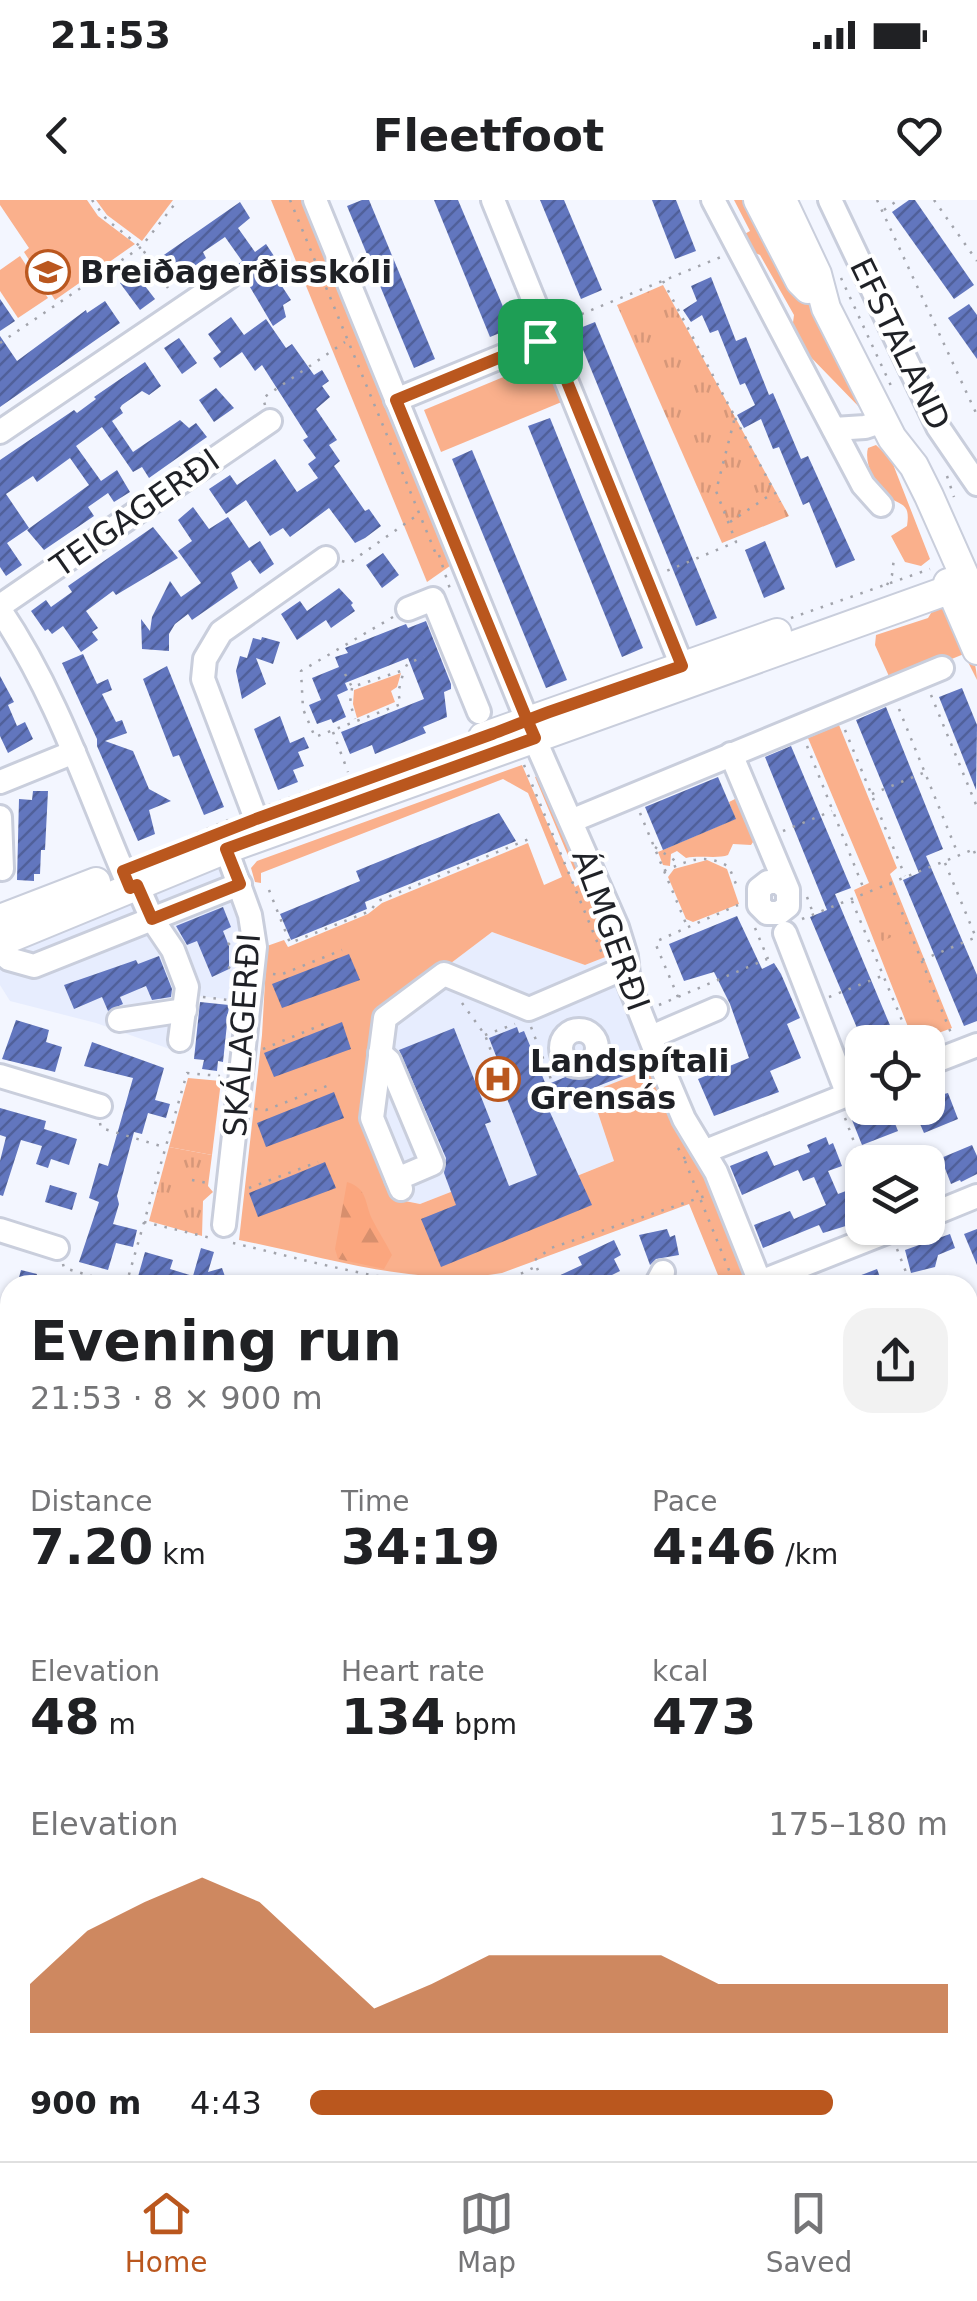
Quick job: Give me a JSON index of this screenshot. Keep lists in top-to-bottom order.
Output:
{
  "streets": {
    "street": [
      "EFSTALAND",
      "TEIGAGERÐI",
      "ÁLMGERÐI",
      "SKÁLAGERÐI"
    ]
  },
  "places": {
    "school or university": ["Breiðagerðisskóli"],
    "hospital": ["Landspítali Grensás"]
  },
  "page": {
    "status": "21:53",
    "header": "Fleetfoot",
    "heading": ["Evening run", "21:53 · 8 × 900 m"],
    "stats": [
      ["Distance", "7.20 km"],
      ["Time", "34:19"],
      ["Pace", "4:46 /km"],
      ["Elevation", "48 m"],
      ["Heart rate", "134 bpm"],
      ["kcal", "473"]
    ],
    "chart": ["Elevation", "175–180 m"],
    "list": [
      {
        "name": "900 m",
        "note": "4:43"
      }
    ],
    "tabs": ["Home", "Map", "Saved"]
  }
}
